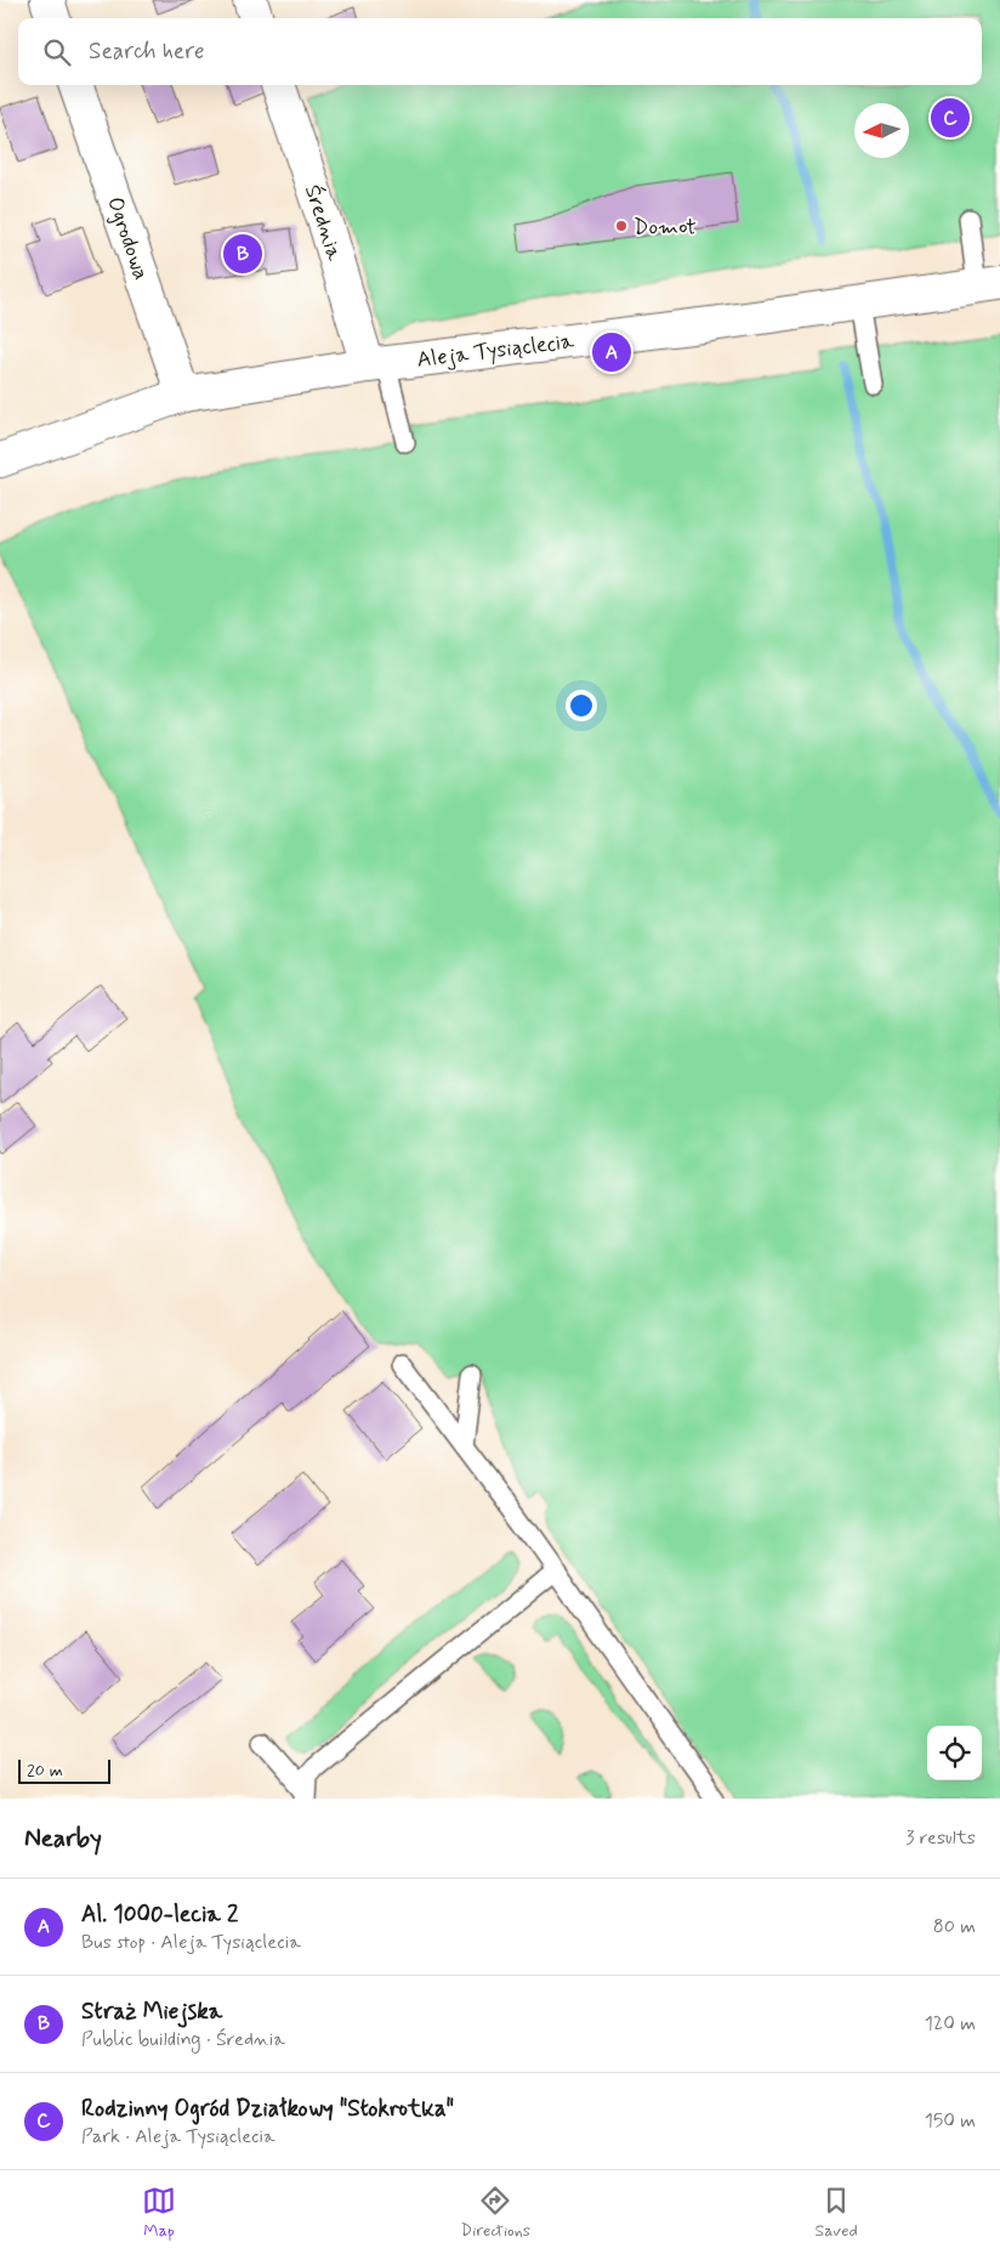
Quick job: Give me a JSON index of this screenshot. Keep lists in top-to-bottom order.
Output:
{
  "streets": {
    "street": ["Średnia", "Ogrodowa", "Aleja Tysiąclecia"]
  },
  "crossings": [
    ["Średnia", "Aleja Tysiąclecia"],
    ["Ogrodowa", "Aleja Tysiąclecia"]
  ],
  "places": ["Domot"],
  "scale_bar": "20 m",
  "north": "left",
  "page": {
    "search": "Search here",
    "pins": ["C", "B", "A"],
    "scale": "20 m",
    "heading": ["Nearby", "3 results"],
    "list": [
      {
        "mark": "A",
        "name": "Al. 1000-lecia 2",
        "note": "Bus stop · Aleja Tysiąclecia",
        "value": "80 m"
      },
      {
        "mark": "B",
        "name": "Straż Miejska",
        "note": "Public building · Średnia",
        "value": "120 m"
      },
      {
        "mark": "C",
        "name": "Rodzinny Ogród Działkowy \"Stokrotka\"",
        "note": "Park · Aleja Tysiąclecia",
        "value": "150 m"
      }
    ],
    "nav": ["Map", "Directions", "Saved"]
  }
}
